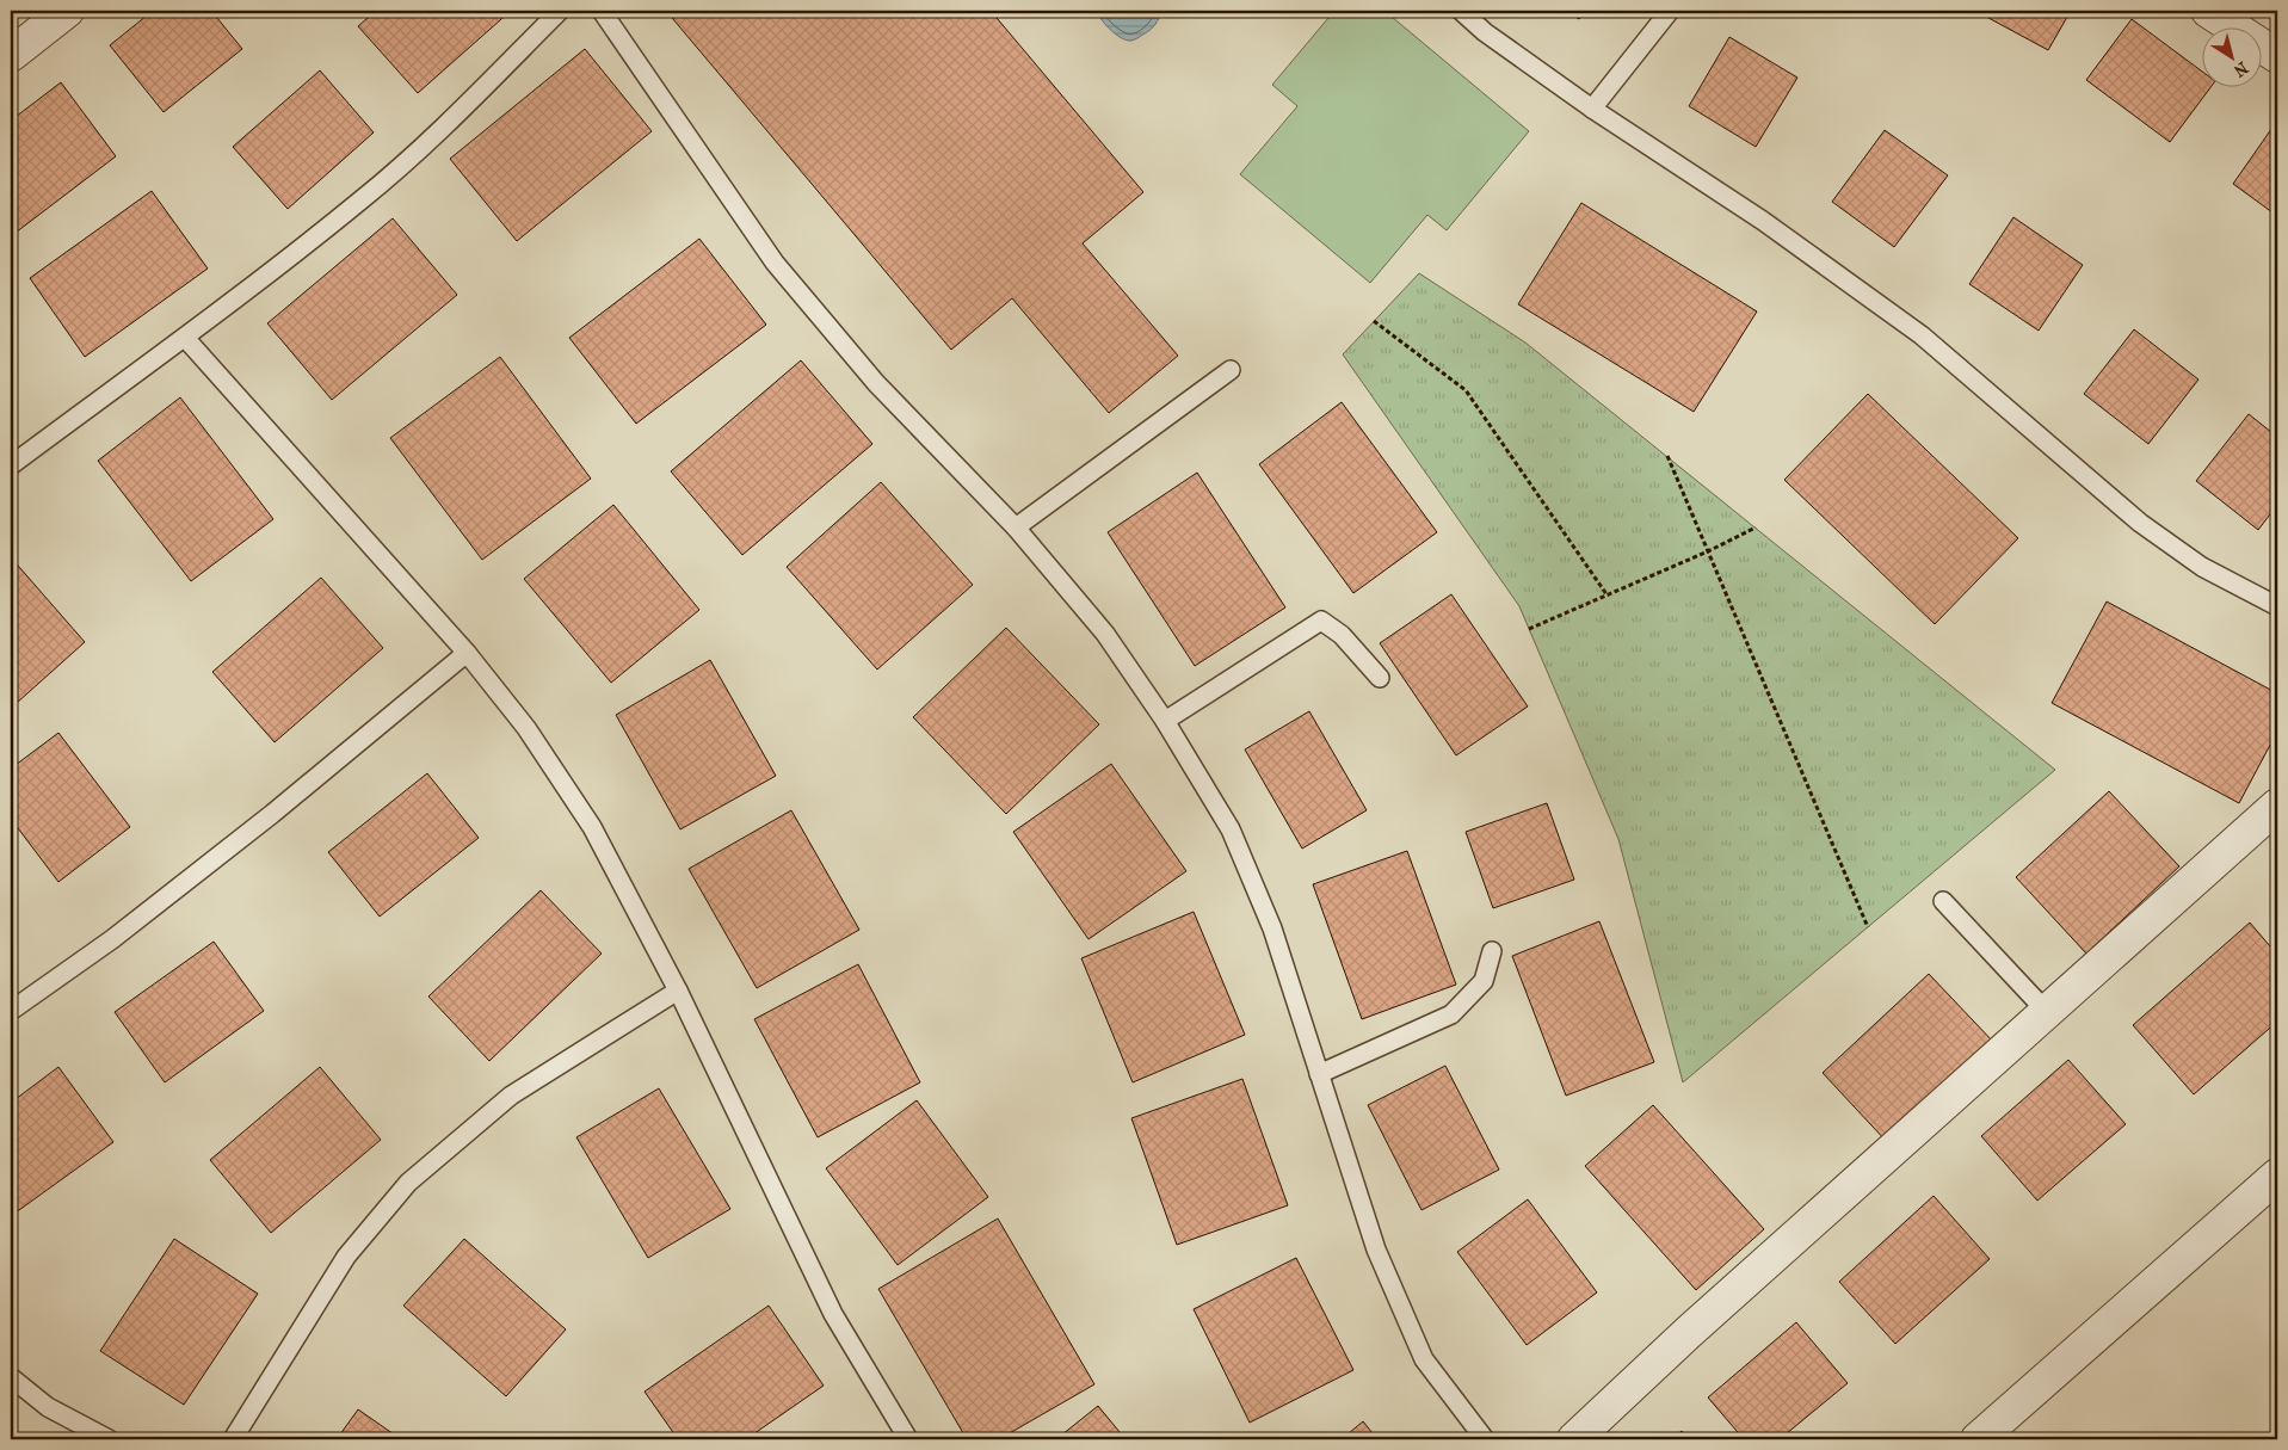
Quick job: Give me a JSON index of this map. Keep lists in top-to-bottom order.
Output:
{
  "north": "bottom right"
}
